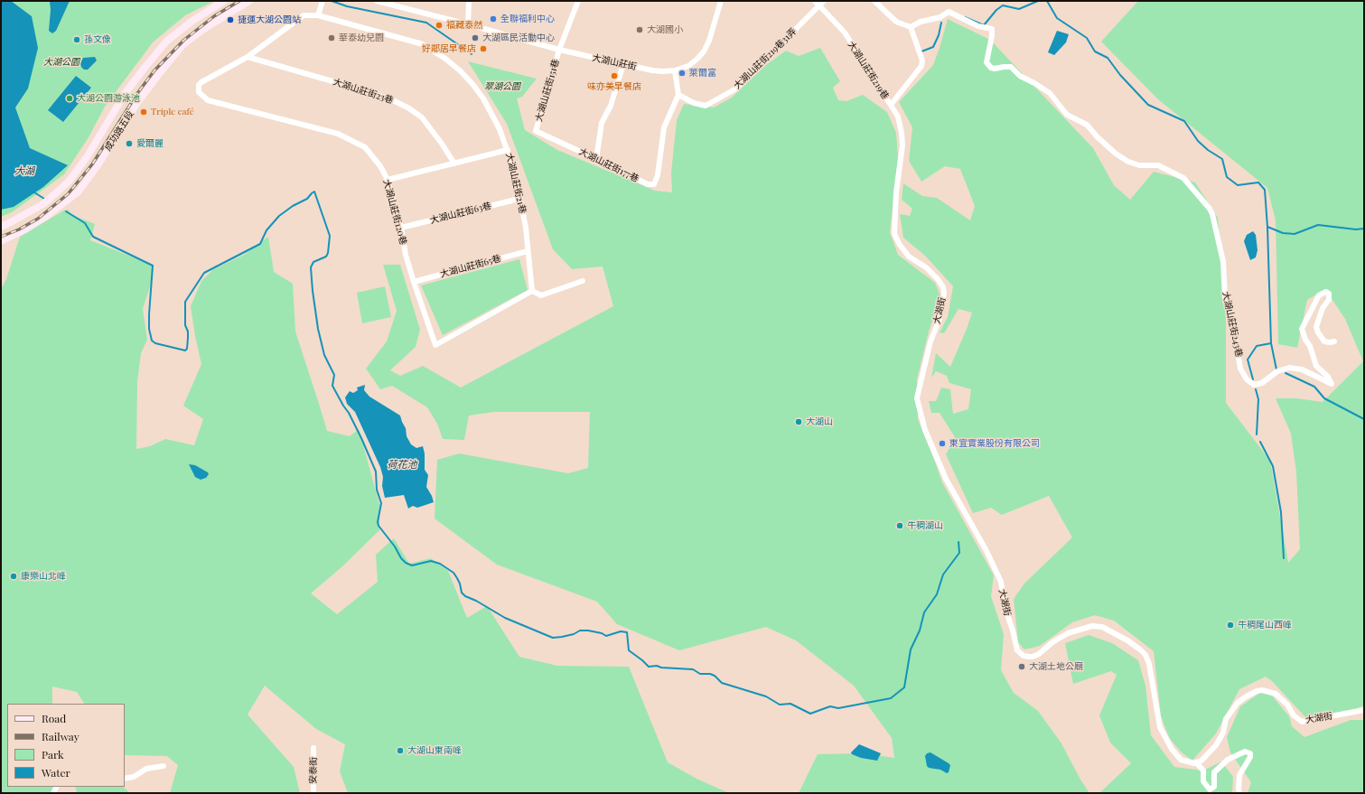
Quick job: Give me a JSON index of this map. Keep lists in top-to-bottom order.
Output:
{
  "streets": {
    "main road": ["成功路五段"],
    "street": [
      "大湖山莊街219巷31弄",
      "大湖山莊街",
      "大湖山莊街219巷",
      "大湖山莊街151巷",
      "大湖山莊街23巷",
      "大湖山莊街177巷",
      "大湖山莊街21巷",
      "大湖山莊街120巷",
      "大湖山莊街63巷",
      "大湖山莊街65巷",
      "大湖街",
      "大湖山莊街243巷",
      "安泰街"
    ]
  },
  "crossings": [
    ["大湖山莊街219巷31弄", "大湖山莊街219巷"],
    ["大湖山莊街219巷31弄", "大湖山莊街177巷"],
    ["大湖山莊街", "大湖山莊街151巷"],
    ["大湖山莊街219巷", "大湖街"],
    ["大湖山莊街219巷", "大湖山莊街243巷"],
    ["大湖山莊街151巷", "大湖山莊街177巷"],
    ["大湖山莊街23巷", "大湖山莊街120巷"],
    ["大湖山莊街21巷", "大湖山莊街120巷"],
    ["大湖山莊街21巷", "大湖山莊街63巷"],
    ["大湖山莊街21巷", "大湖山莊街65巷"],
    ["大湖山莊街120巷", "大湖山莊街63巷"],
    ["大湖山莊街120巷", "大湖山莊街65巷"]
  ],
  "water": ["大湖", "荷花池"],
  "parks": ["大湖公園", "翠湖公園"],
  "places": [
    "全聯福利中心",
    "捷運大湖公園站",
    "福藏泰然",
    "大湖國小",
    "華泰幼兒園",
    "大湖區民活動中心",
    "孫文像",
    "好鄰居早餐店",
    "萊爾富",
    "味亦美早餐店",
    "大湖公園游泳池",
    "Triple café",
    "愛爾麗",
    "大湖山",
    "東宜實業股份有限公司",
    "牛稠湖山",
    "康樂山北峰",
    "牛稠尾山西峰",
    "大湖土地公廟",
    "大湖山東南峰"
  ],
  "legend": [
    "Road",
    "Railway",
    "Park",
    "Water"
  ]
}
